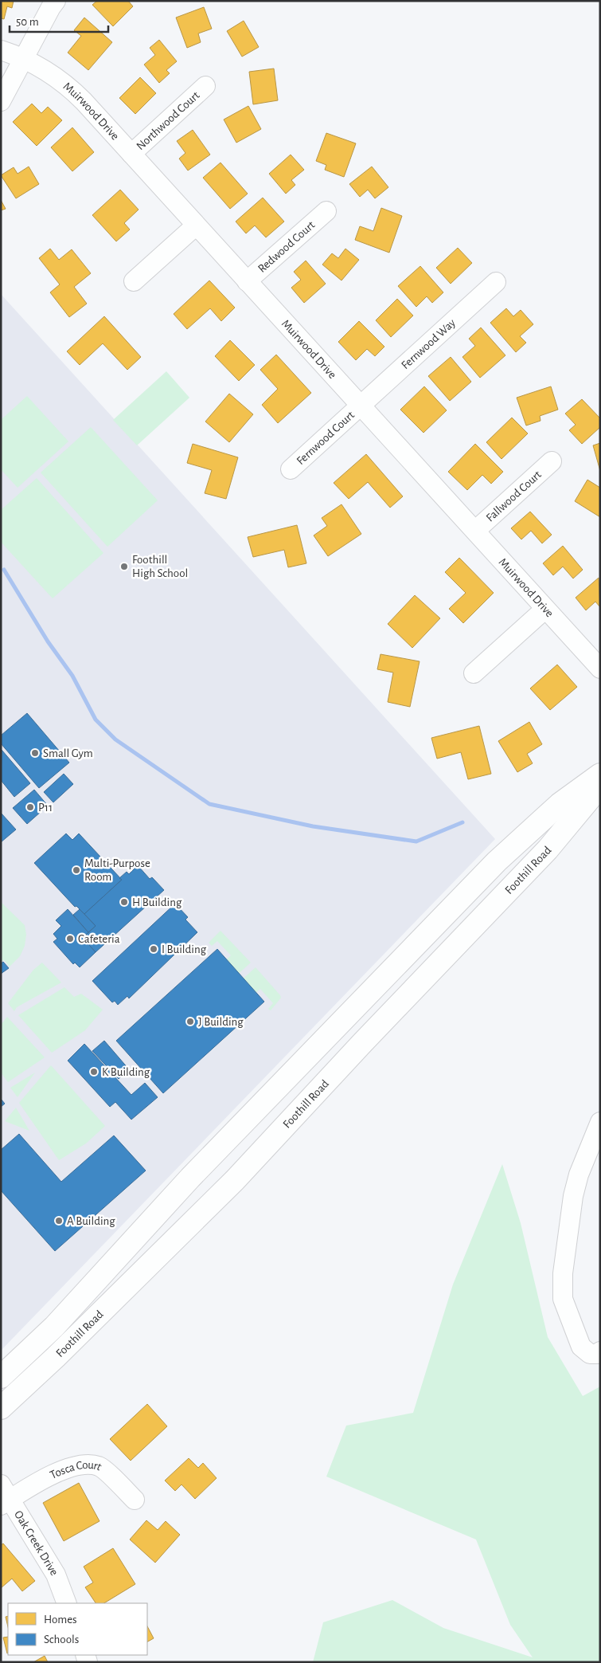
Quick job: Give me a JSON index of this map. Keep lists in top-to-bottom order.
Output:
{
  "streets": {
    "main road": ["Foothill Road"],
    "street": [
      "Muirwood Drive",
      "Northwood Court",
      "Redwood Court",
      "Fernwood Way",
      "Fernwood Court",
      "Fallwood Court",
      "Tosca Court",
      "Oak Creek Drive"
    ]
  },
  "crossings": [
    ["Muirwood Drive", "Northwood Court"],
    ["Muirwood Drive", "Redwood Court"],
    ["Muirwood Drive", "Fernwood Way"],
    ["Muirwood Drive", "Fernwood Court"],
    ["Muirwood Drive", "Fallwood Court"],
    ["Fernwood Way", "Fernwood Court"],
    ["Tosca Court", "Oak Creek Drive"]
  ],
  "places": [
    "Foothill High School",
    "Small Gym",
    "P11",
    "Multi-Purpose Room",
    "H Building",
    "Cafeteria",
    "I Building",
    "J Building",
    "K Building",
    "A Building"
  ],
  "legend": ["Homes", "Schools"],
  "scale_bar": "50 m"
}
